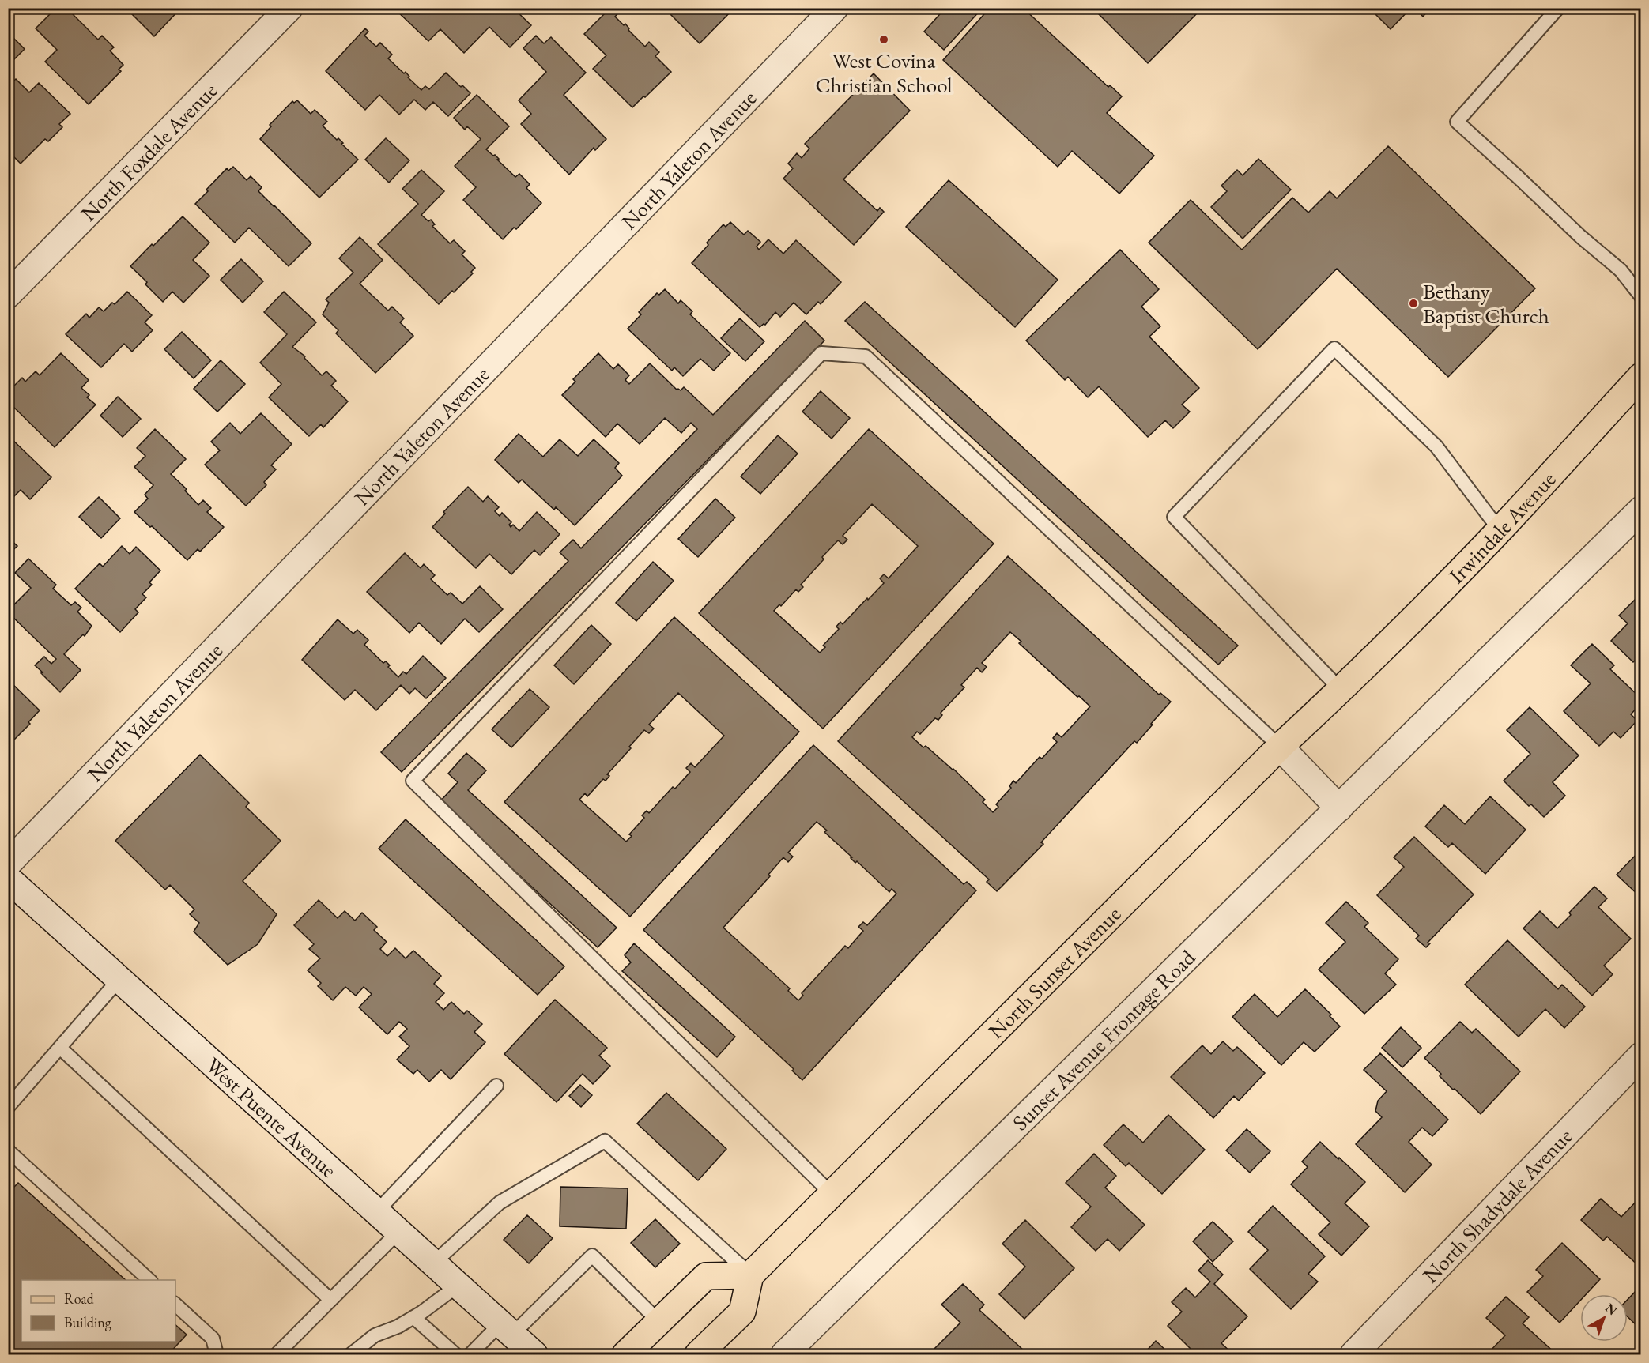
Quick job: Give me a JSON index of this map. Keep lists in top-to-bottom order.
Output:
{
  "streets": {
    "main road": ["Irwindale Avenue", "North Sunset Avenue"],
    "street": [
      "North Foxdale Avenue",
      "North Yaleton Avenue",
      "Sunset Avenue Frontage Road",
      "West Puente Avenue",
      "North Shadydale Avenue"
    ]
  },
  "crossings": [
    ["Irwindale Avenue", "North Sunset Avenue"]
  ],
  "places": ["West Covina Christian School", "Bethany Baptist Church"],
  "legend": ["Road", "Building"],
  "north": "top right"
}
